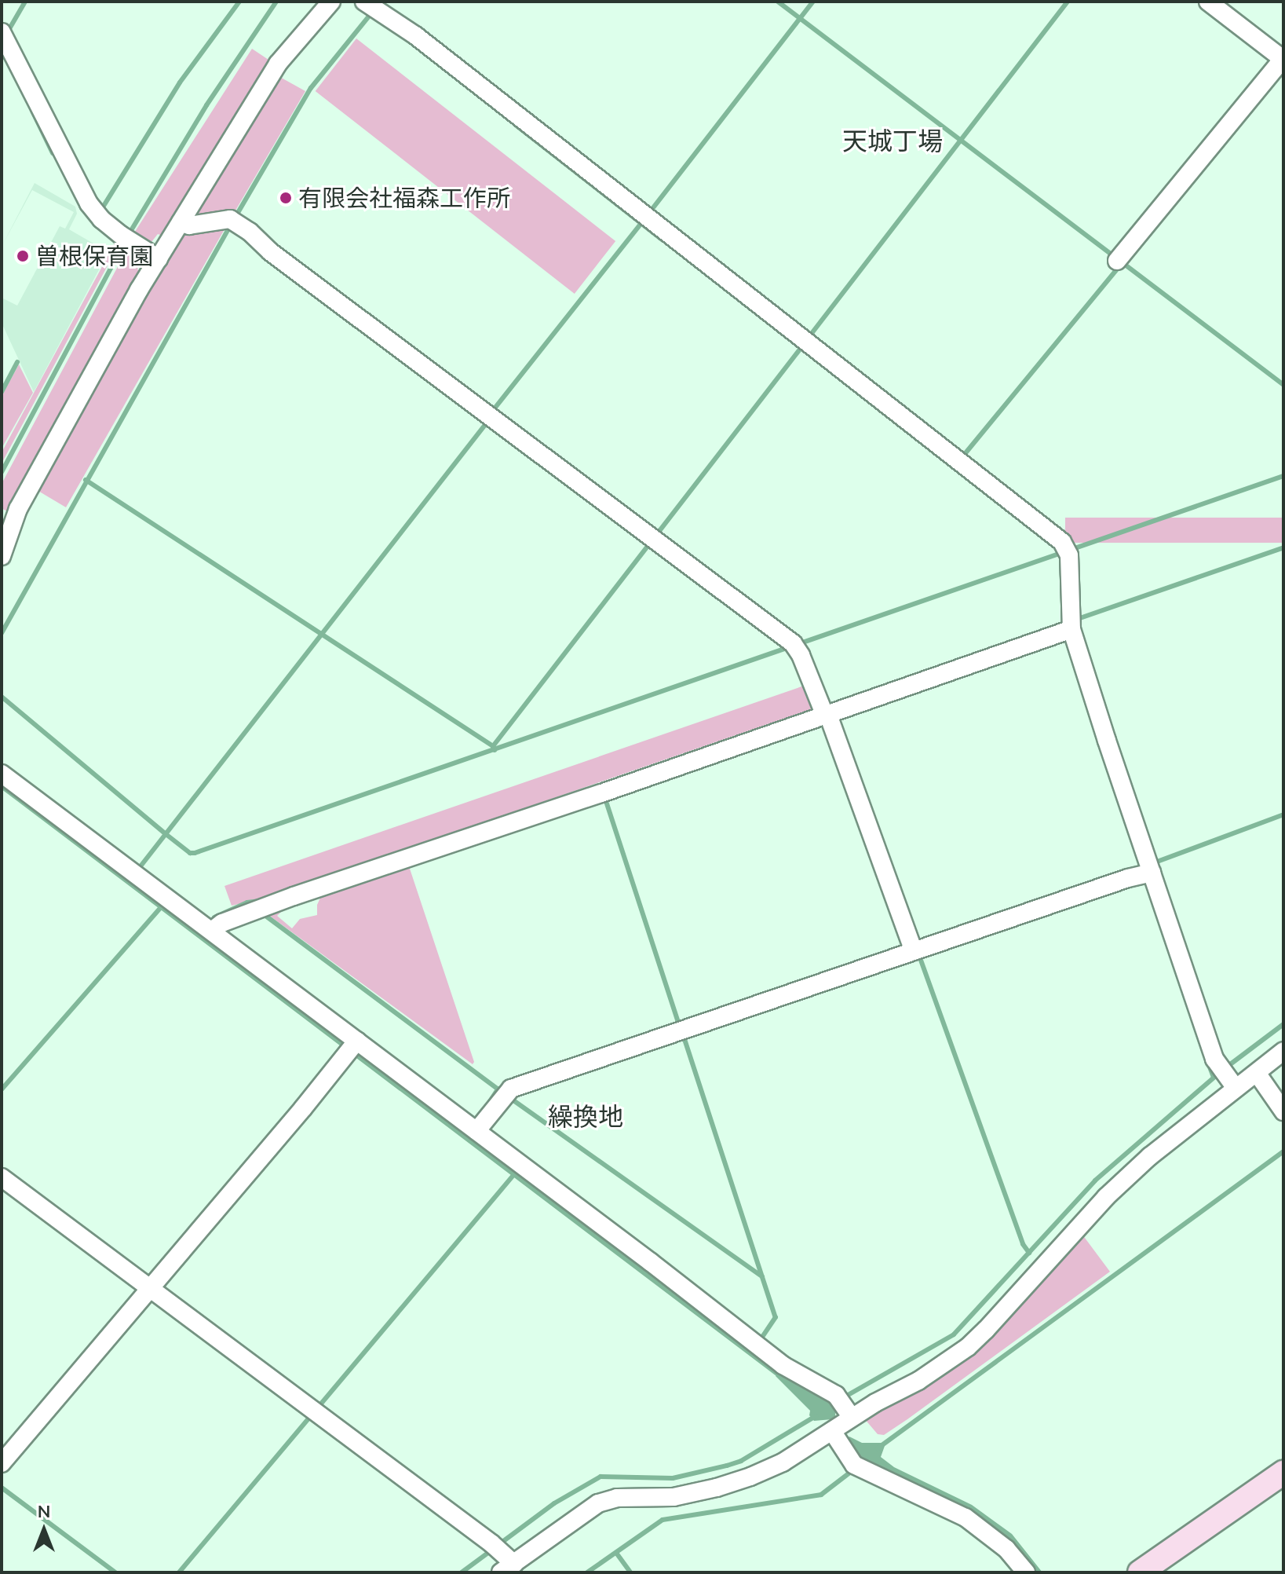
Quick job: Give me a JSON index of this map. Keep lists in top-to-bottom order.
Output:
{
  "districts": ["天城丁場", "繰換地"],
  "places": ["有限会社福森工作所", "曽根保育園"],
  "north": "top"
}
